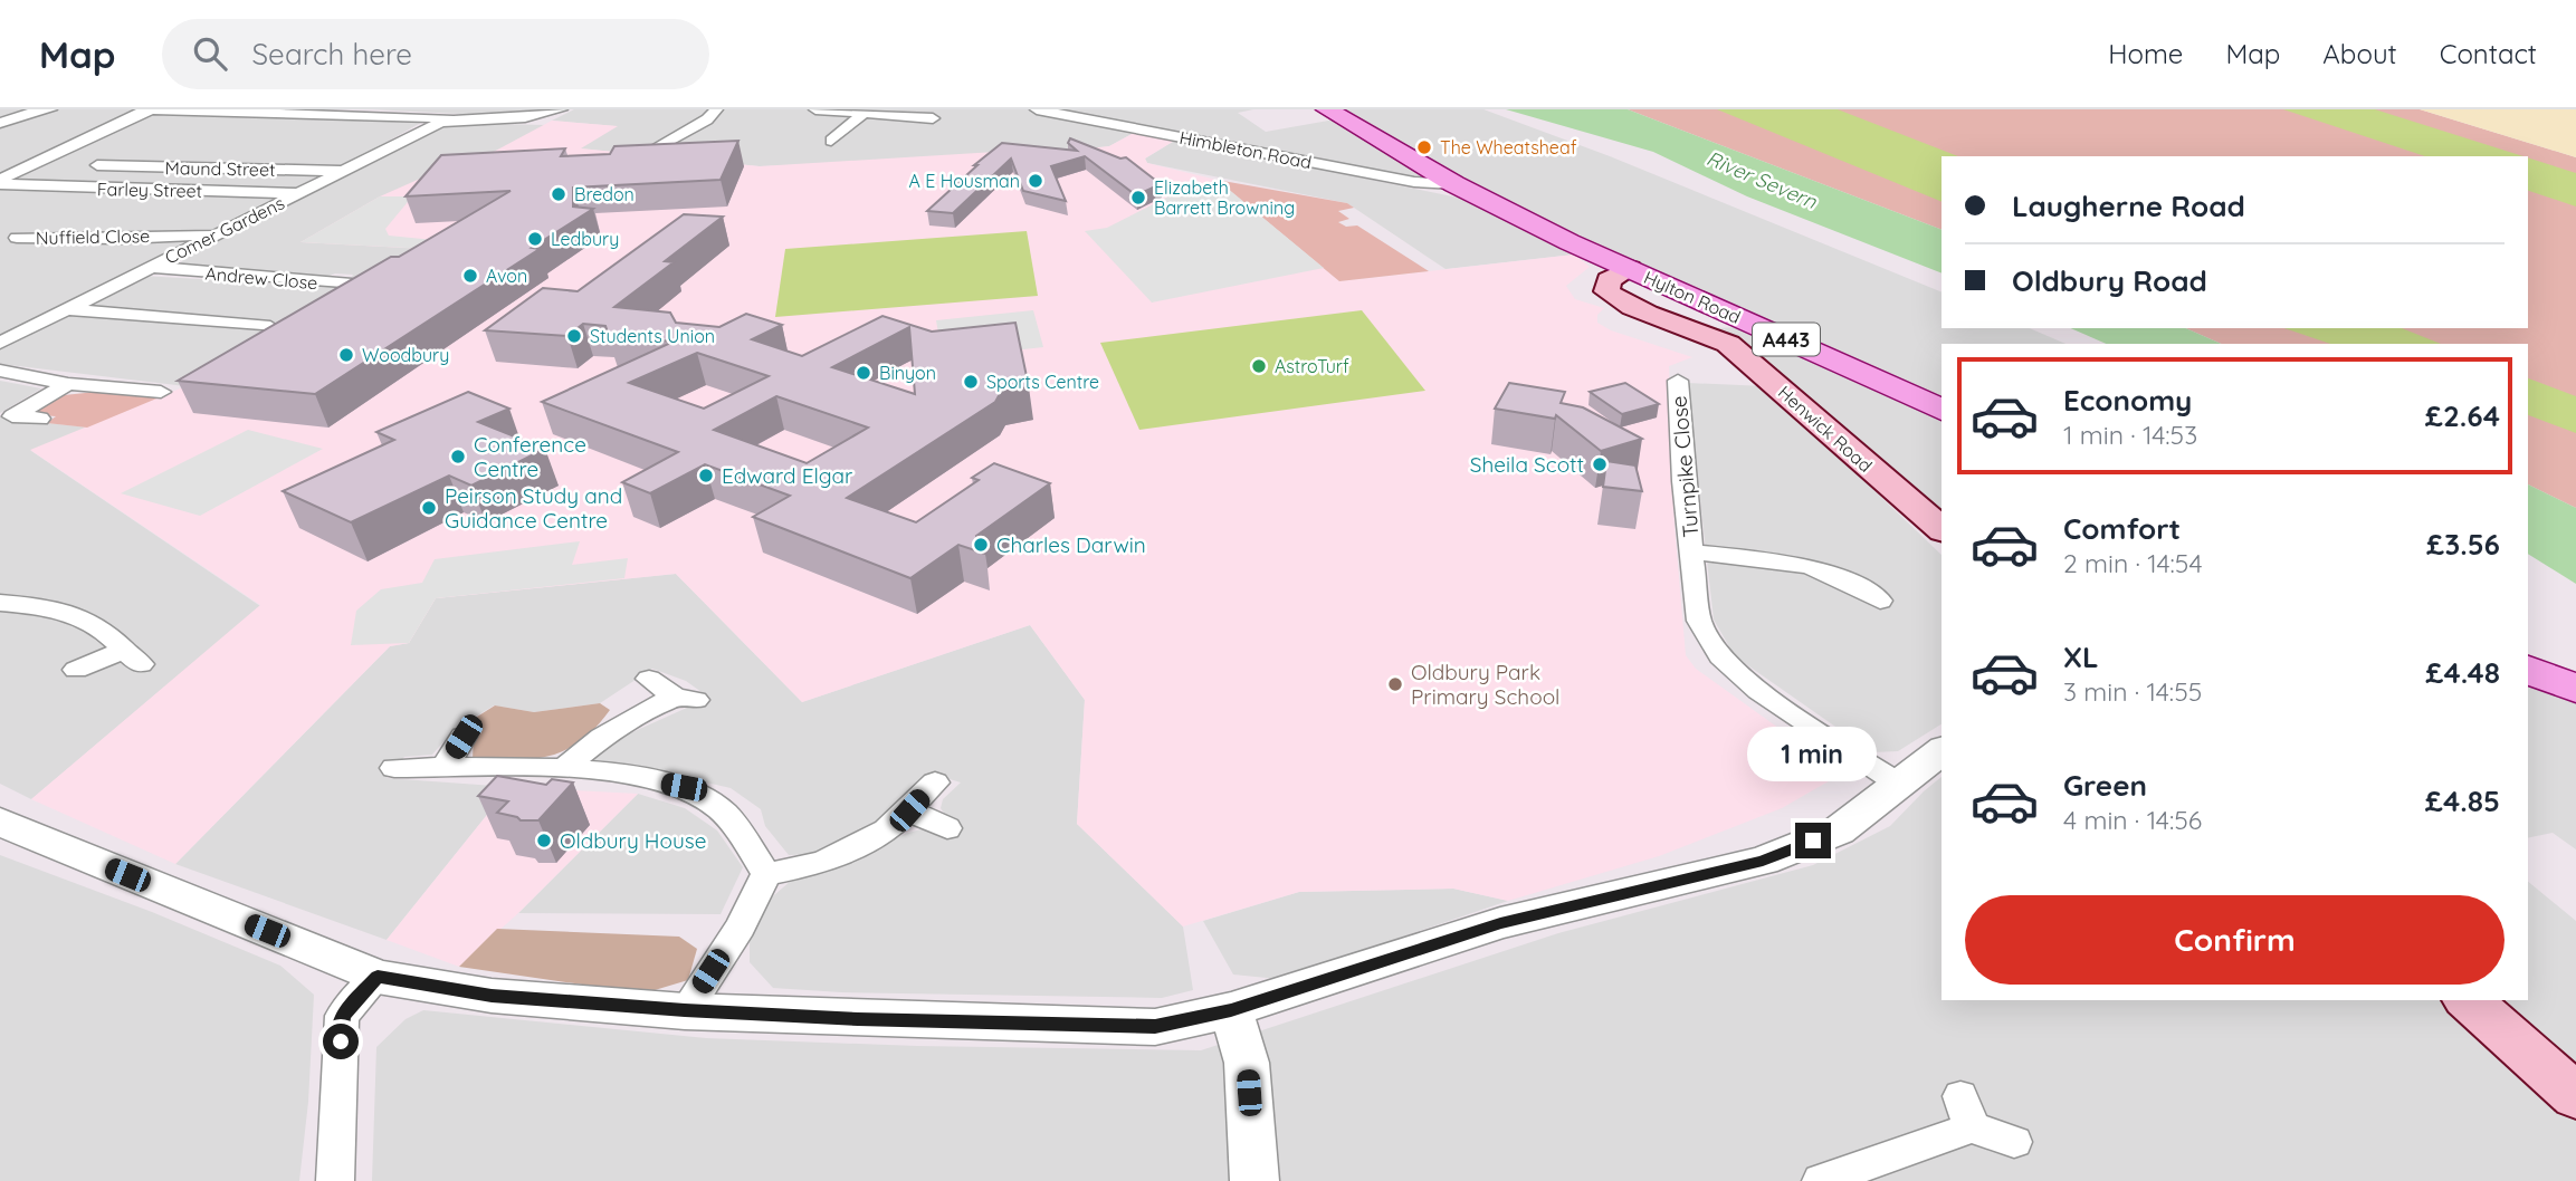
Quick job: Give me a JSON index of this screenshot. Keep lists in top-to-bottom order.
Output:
{
  "streets": {
    "main road": ["Hylton Road", "A443", "Henwick Road"],
    "street": [
      "Himbleton Road",
      "Maund Street",
      "Farley Street",
      "Comer Gardens",
      "Nuffield Close",
      "Andrew Close",
      "Turnpike Close"
    ]
  },
  "crossings": [
    ["Himbleton Road", "Hylton Road"],
    ["Himbleton Road", "A443"],
    ["Maund Street", "Comer Gardens"],
    ["Farley Street", "Comer Gardens"],
    ["Comer Gardens", "Nuffield Close"],
    ["Comer Gardens", "Andrew Close"],
    ["Hylton Road", "A443"],
    ["Hylton Road", "Henwick Road"]
  ],
  "water": ["River Severn"],
  "places": [
    "The Wheatsheaf",
    "A E Housman",
    "Bredon",
    "Elizabeth Barrett Browning",
    "Ledbury",
    "Avon",
    "Students Union",
    "Woodbury",
    "AstroTurf",
    "Binyon",
    "Sports Centre",
    "Conference Centre",
    "Sheila Scott",
    "Edward Elgar",
    "Peirson Study and Guidance Centre",
    "Charles Darwin",
    "Oldbury Park Primary School",
    "Oldbury House"
  ],
  "page": {
    "header": "Map",
    "search": "Search here",
    "nav": [
      "Home",
      "Map",
      "About",
      "Contact"
    ],
    "banner": ["Laugherne Road", "Oldbury Road"],
    "list": [
      {
        "name": "Economy",
        "note": "1 min · 14:53",
        "value": "£2.64"
      },
      {
        "name": "Comfort",
        "note": "2 min · 14:54",
        "value": "£3.56"
      },
      {
        "name": "XL",
        "note": "3 min · 14:55",
        "value": "£4.48"
      },
      {
        "name": "Green",
        "note": "4 min · 14:56",
        "value": "£4.85"
      }
    ],
    "bubble": "1 min",
    "buttons": "Confirm"
  }
}
